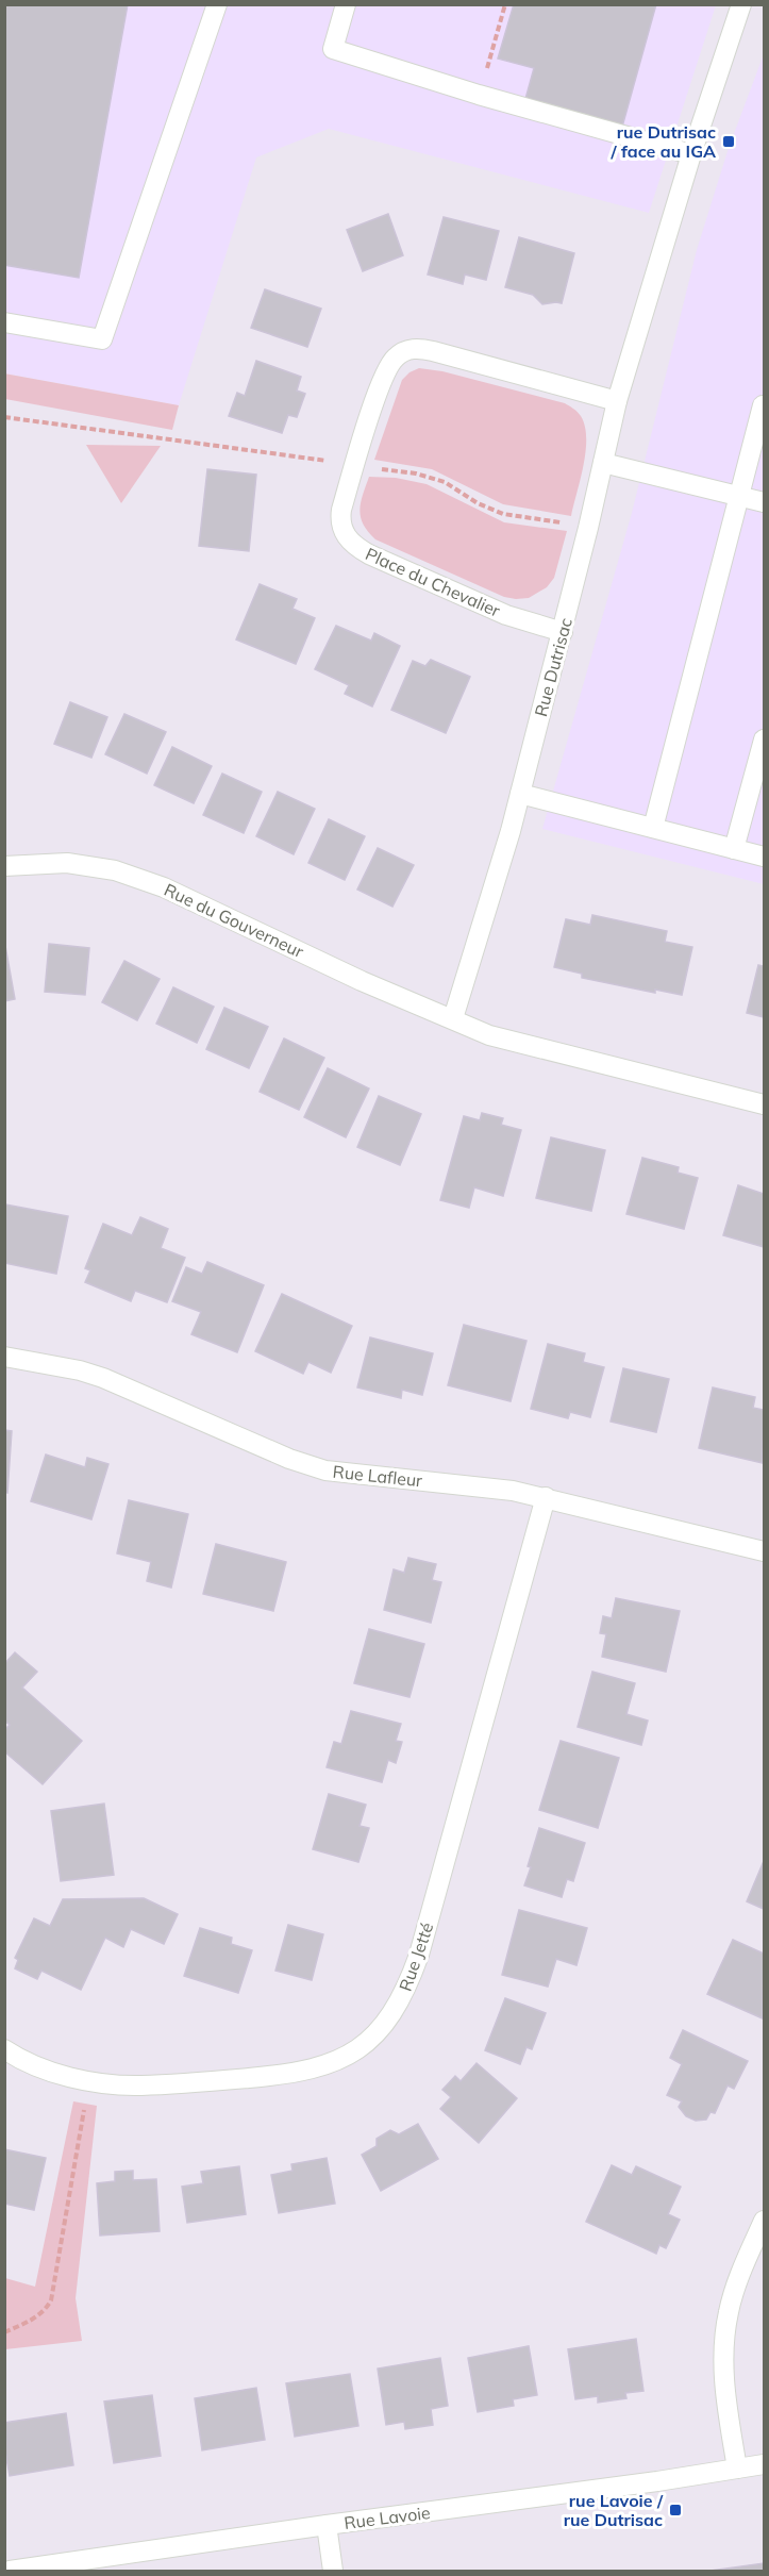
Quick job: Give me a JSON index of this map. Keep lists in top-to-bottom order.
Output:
{
  "streets": {
    "street": [
      "Place du Chevalier",
      "Rue Dutrisac",
      "Rue du Gouverneur",
      "Rue Lafleur",
      "Rue Jetté",
      "Rue Lavoie"
    ]
  },
  "crossings": [
    ["Place du Chevalier", "Rue Dutrisac"],
    ["Rue Dutrisac", "Rue du Gouverneur"],
    ["Rue Lafleur", "Rue Jetté"]
  ],
  "places": {
    "transit": ["rue Dutrisac / face au IGA", "rue Lavoie / rue Dutrisac"]
  }
}
